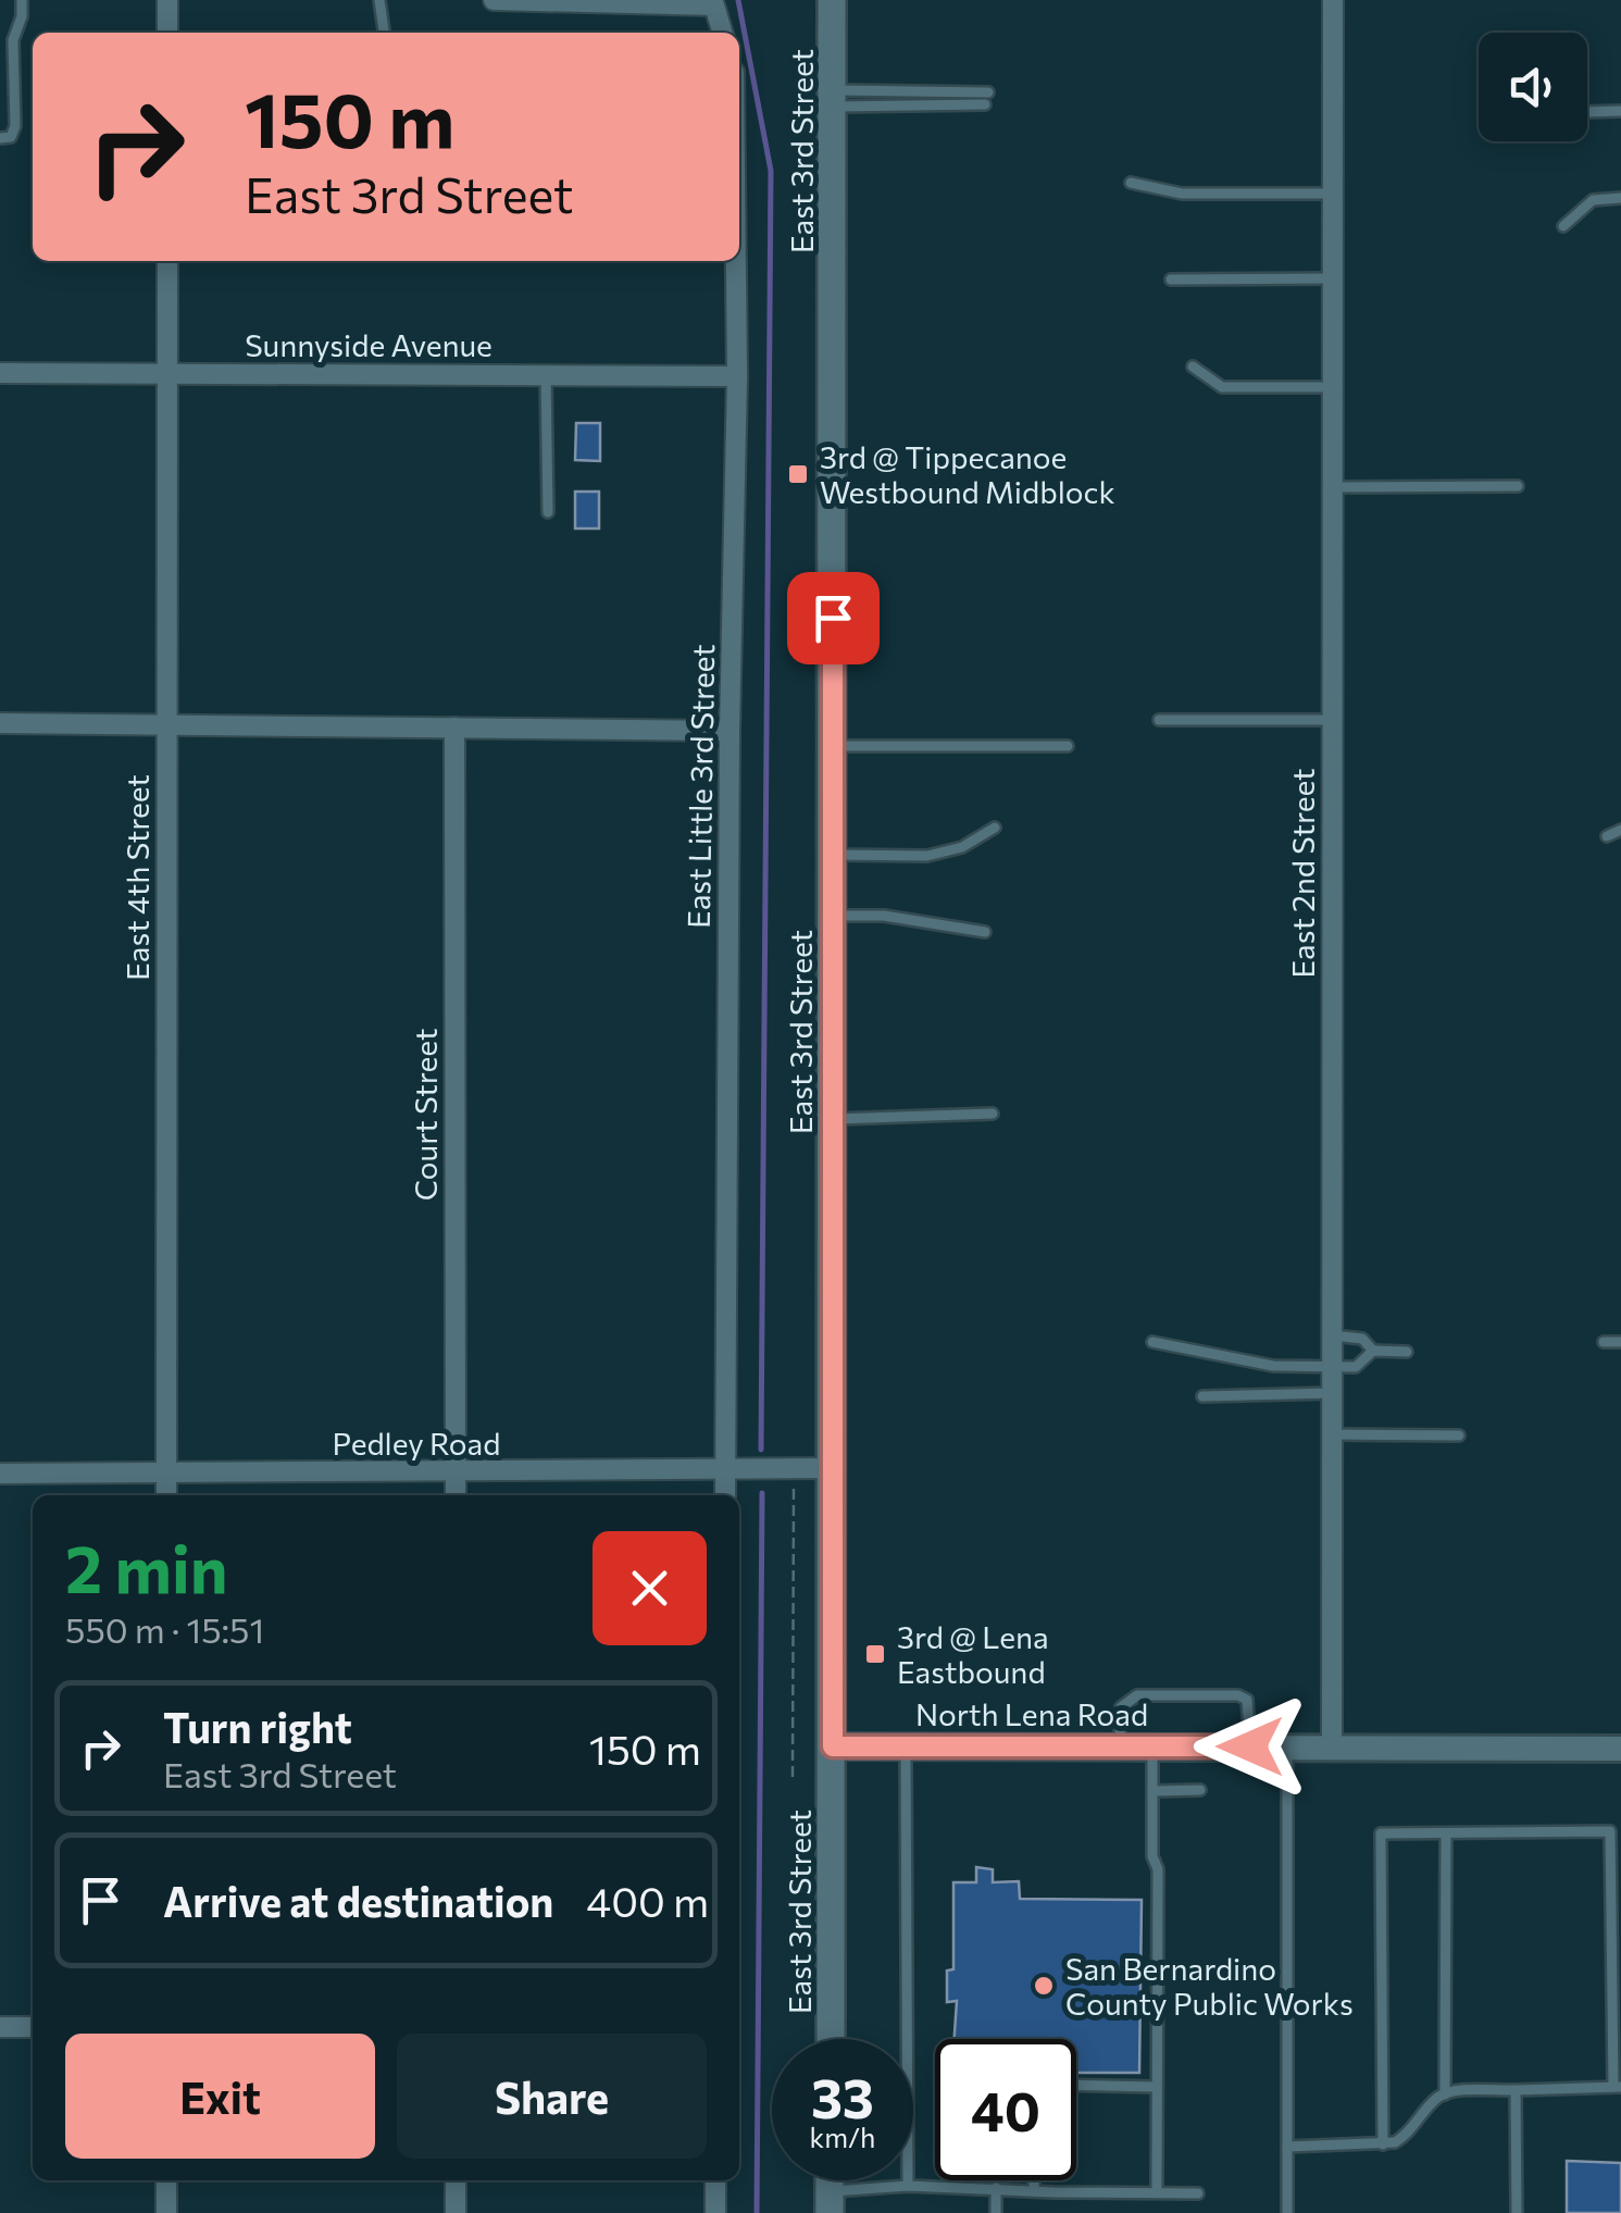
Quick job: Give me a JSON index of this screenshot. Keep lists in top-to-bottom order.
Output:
{
  "streets": {
    "main road": ["East 3rd Street"],
    "street": [
      "Sunnyside Avenue",
      "East Little 3rd Street",
      "East 2nd Street",
      "East 4th Street",
      "Court Street",
      "Pedley Road",
      "North Lena Road"
    ]
  },
  "crossings": [
    ["East 3rd Street", "Pedley Road"],
    ["East 3rd Street", "North Lena Road"],
    ["Sunnyside Avenue", "East Little 3rd Street"],
    ["Sunnyside Avenue", "East 4th Street"],
    ["East Little 3rd Street", "Pedley Road"],
    ["East 2nd Street", "North Lena Road"],
    ["East 4th Street", "Pedley Road"],
    ["Court Street", "Pedley Road"]
  ],
  "places": {
    "transit": ["3rd @ Tippecanoe Westbound Midblock", "3rd @ Lena Eastbound"],
    "other": ["San Bernardino County Public Works"]
  },
  "page": {
    "turn": ["150 m", "East 3rd Street"],
    "heading": ["2 min", "550 m · 15:51"],
    "list": [
      {
        "name": "Turn right",
        "note": "East 3rd Street",
        "value": "150 m"
      },
      {
        "name": "Arrive at destination",
        "value": "400 m"
      }
    ],
    "buttons": ["Exit", "Share"],
    "speed": "33 km/h",
    "limit": "40"
  }
}
